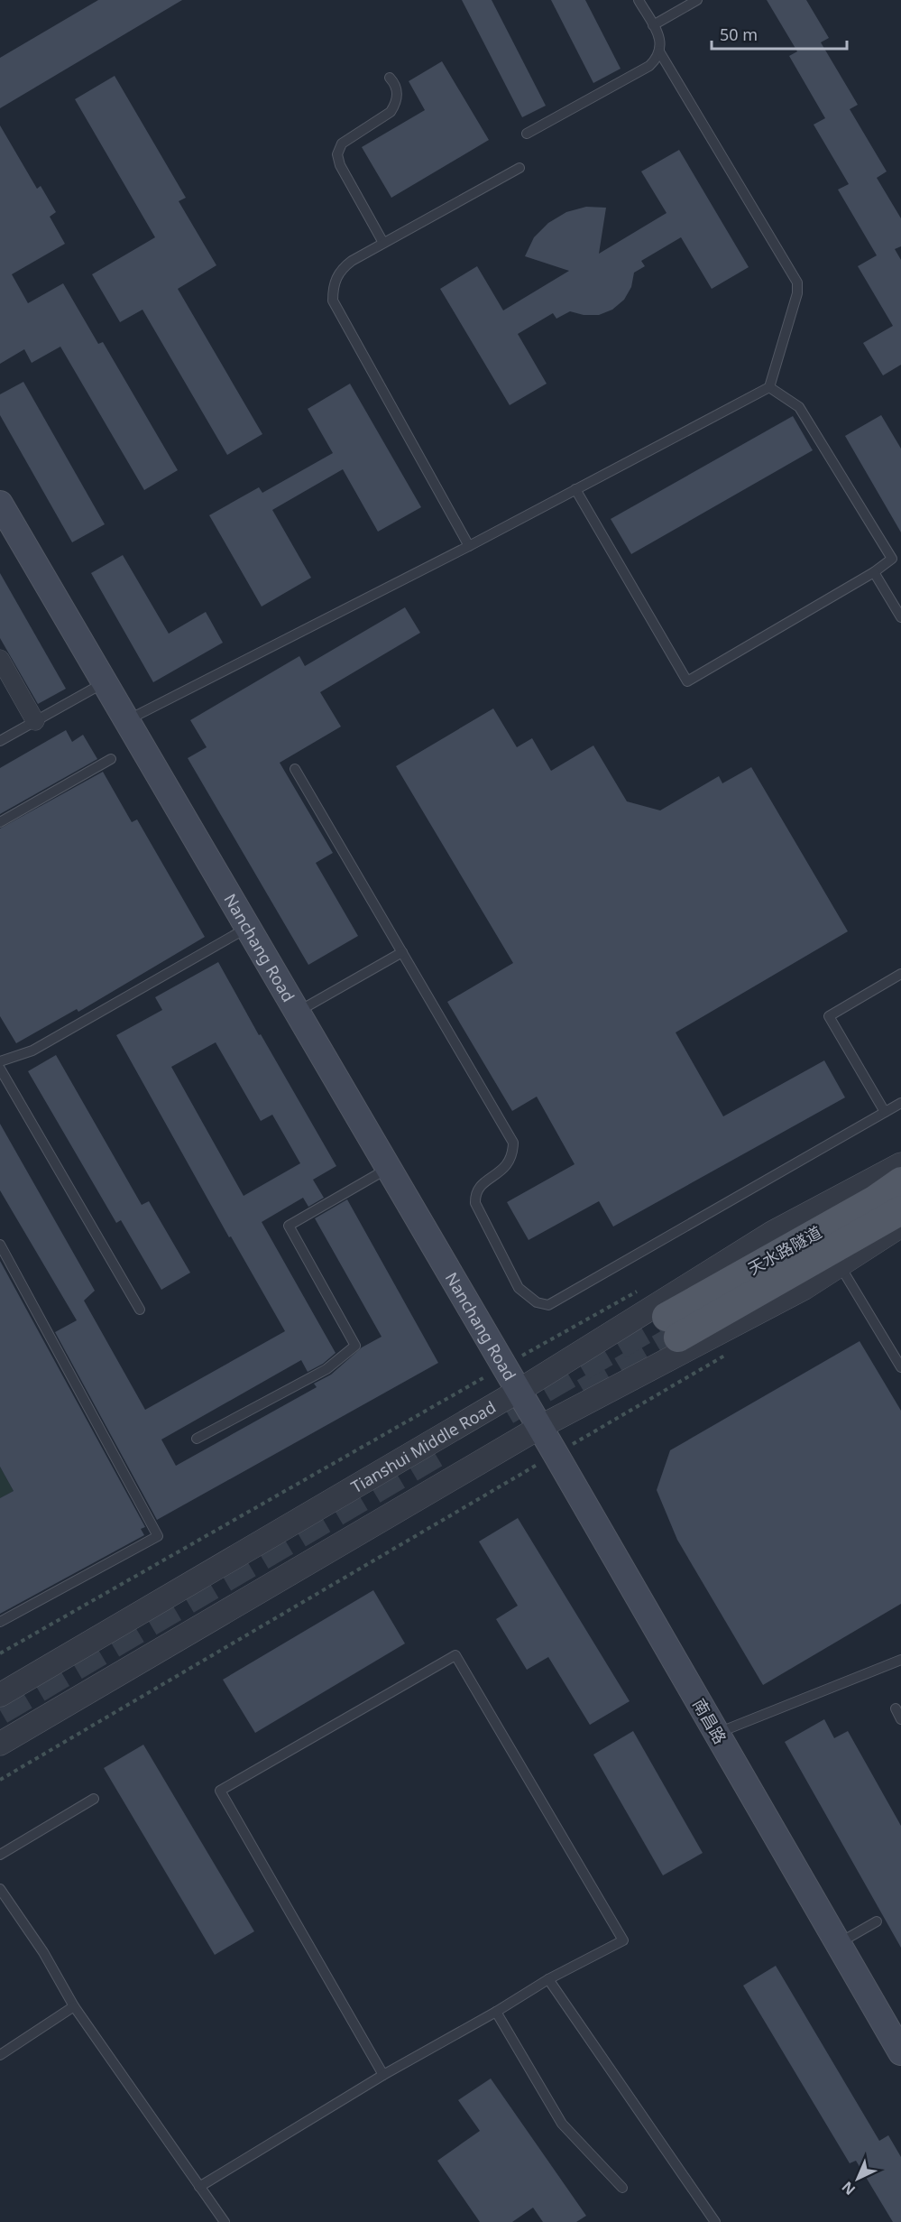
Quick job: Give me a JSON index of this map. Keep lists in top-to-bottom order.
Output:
{
  "streets": {
    "main road": ["Nanchang Road", "天水路隧道", "南昌路"],
    "street": ["Tianshui Middle Road"]
  },
  "crossings": [
    ["Nanchang Road", "Tianshui Middle Road"],
    ["Nanchang Road", "南昌路"],
    ["Tianshui Middle Road", "南昌路"]
  ],
  "scale_bar": "50 m",
  "north": "bottom left"
}
